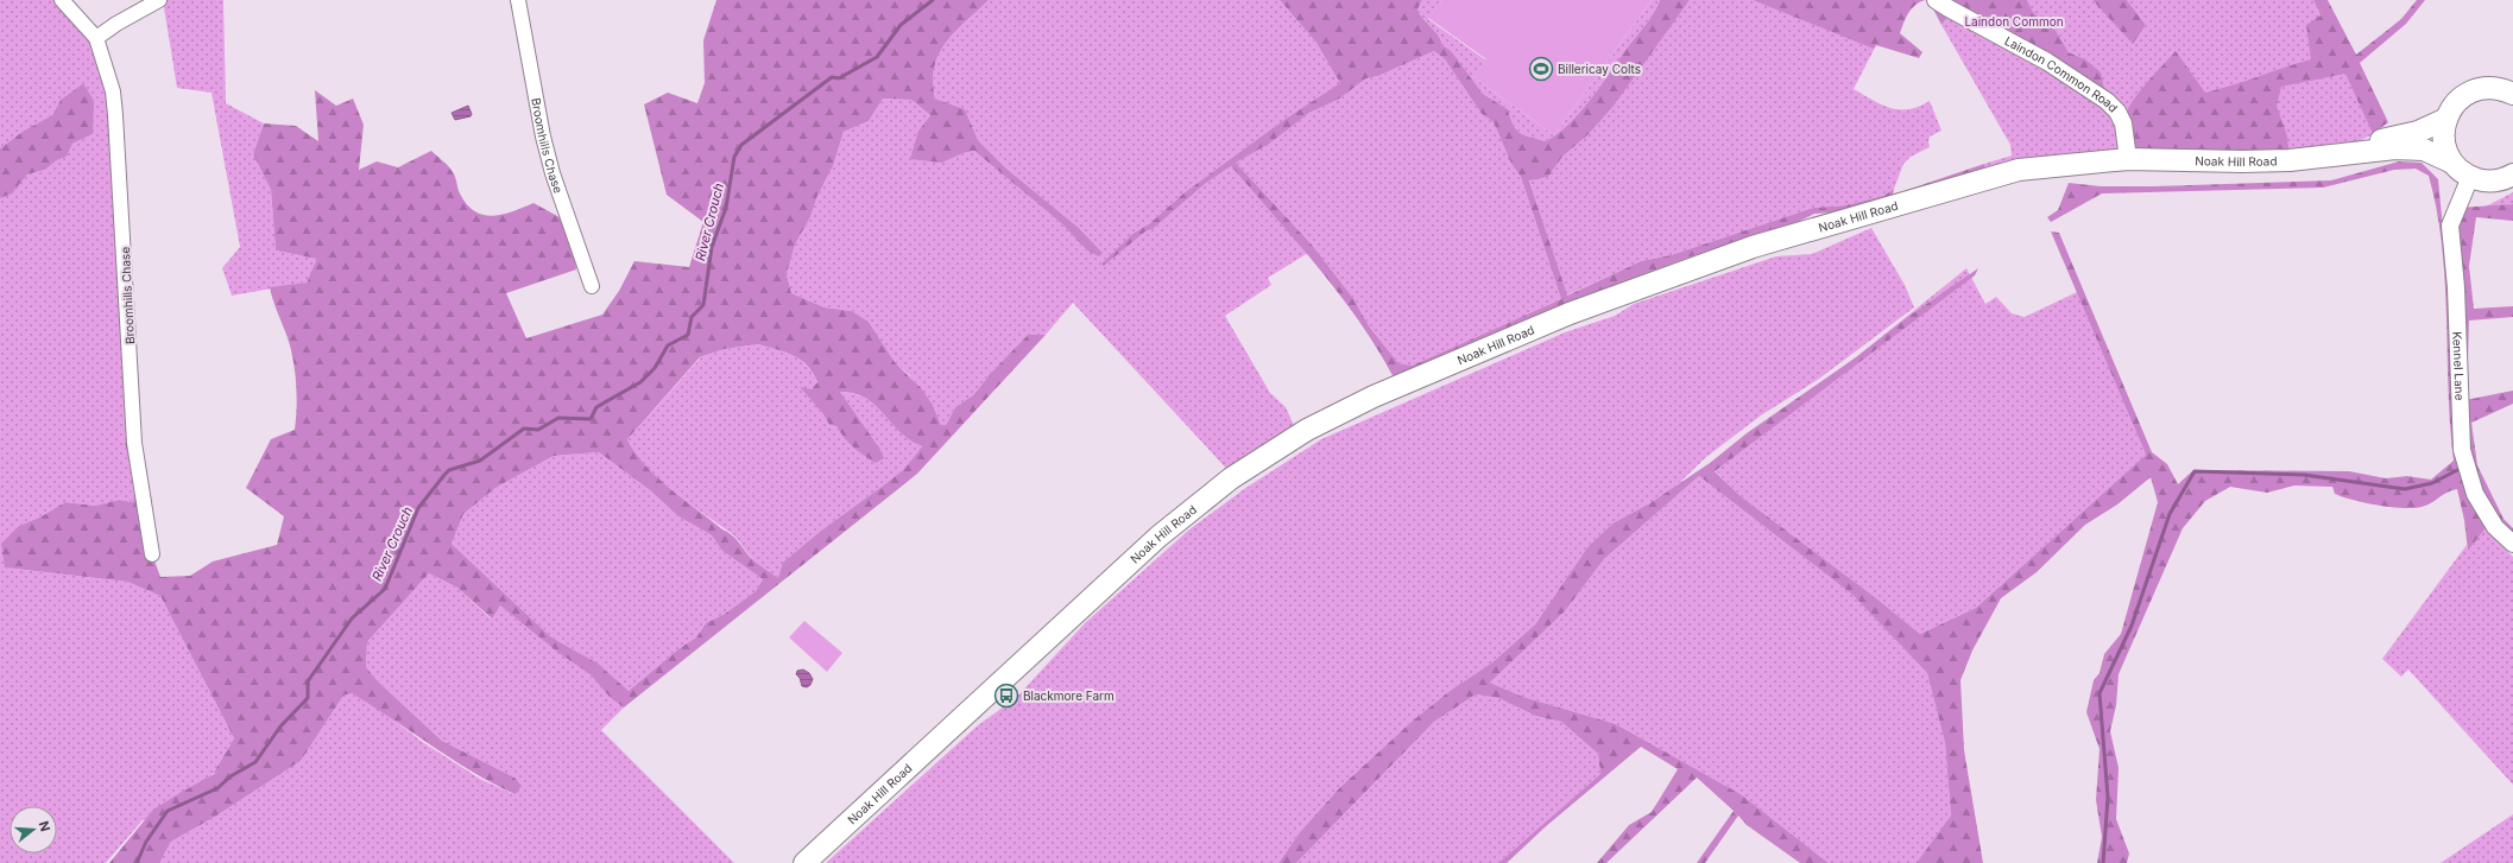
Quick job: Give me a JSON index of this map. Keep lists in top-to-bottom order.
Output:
{
  "streets": {
    "main road": ["Noak Hill Road"],
    "street": ["Laindon Common Road", "Broomhills Chase", "Kennel Lane"]
  },
  "crossings": [
    ["Laindon Common Road", "Noak Hill Road"],
    ["Noak Hill Road", "Kennel Lane"]
  ],
  "water": ["River Crouch"],
  "parks": ["Laindon Common"],
  "places": {
    "sports": ["Billericay Colts"],
    "bus stop": ["Blackmore Farm"]
  },
  "north": "right"
}
